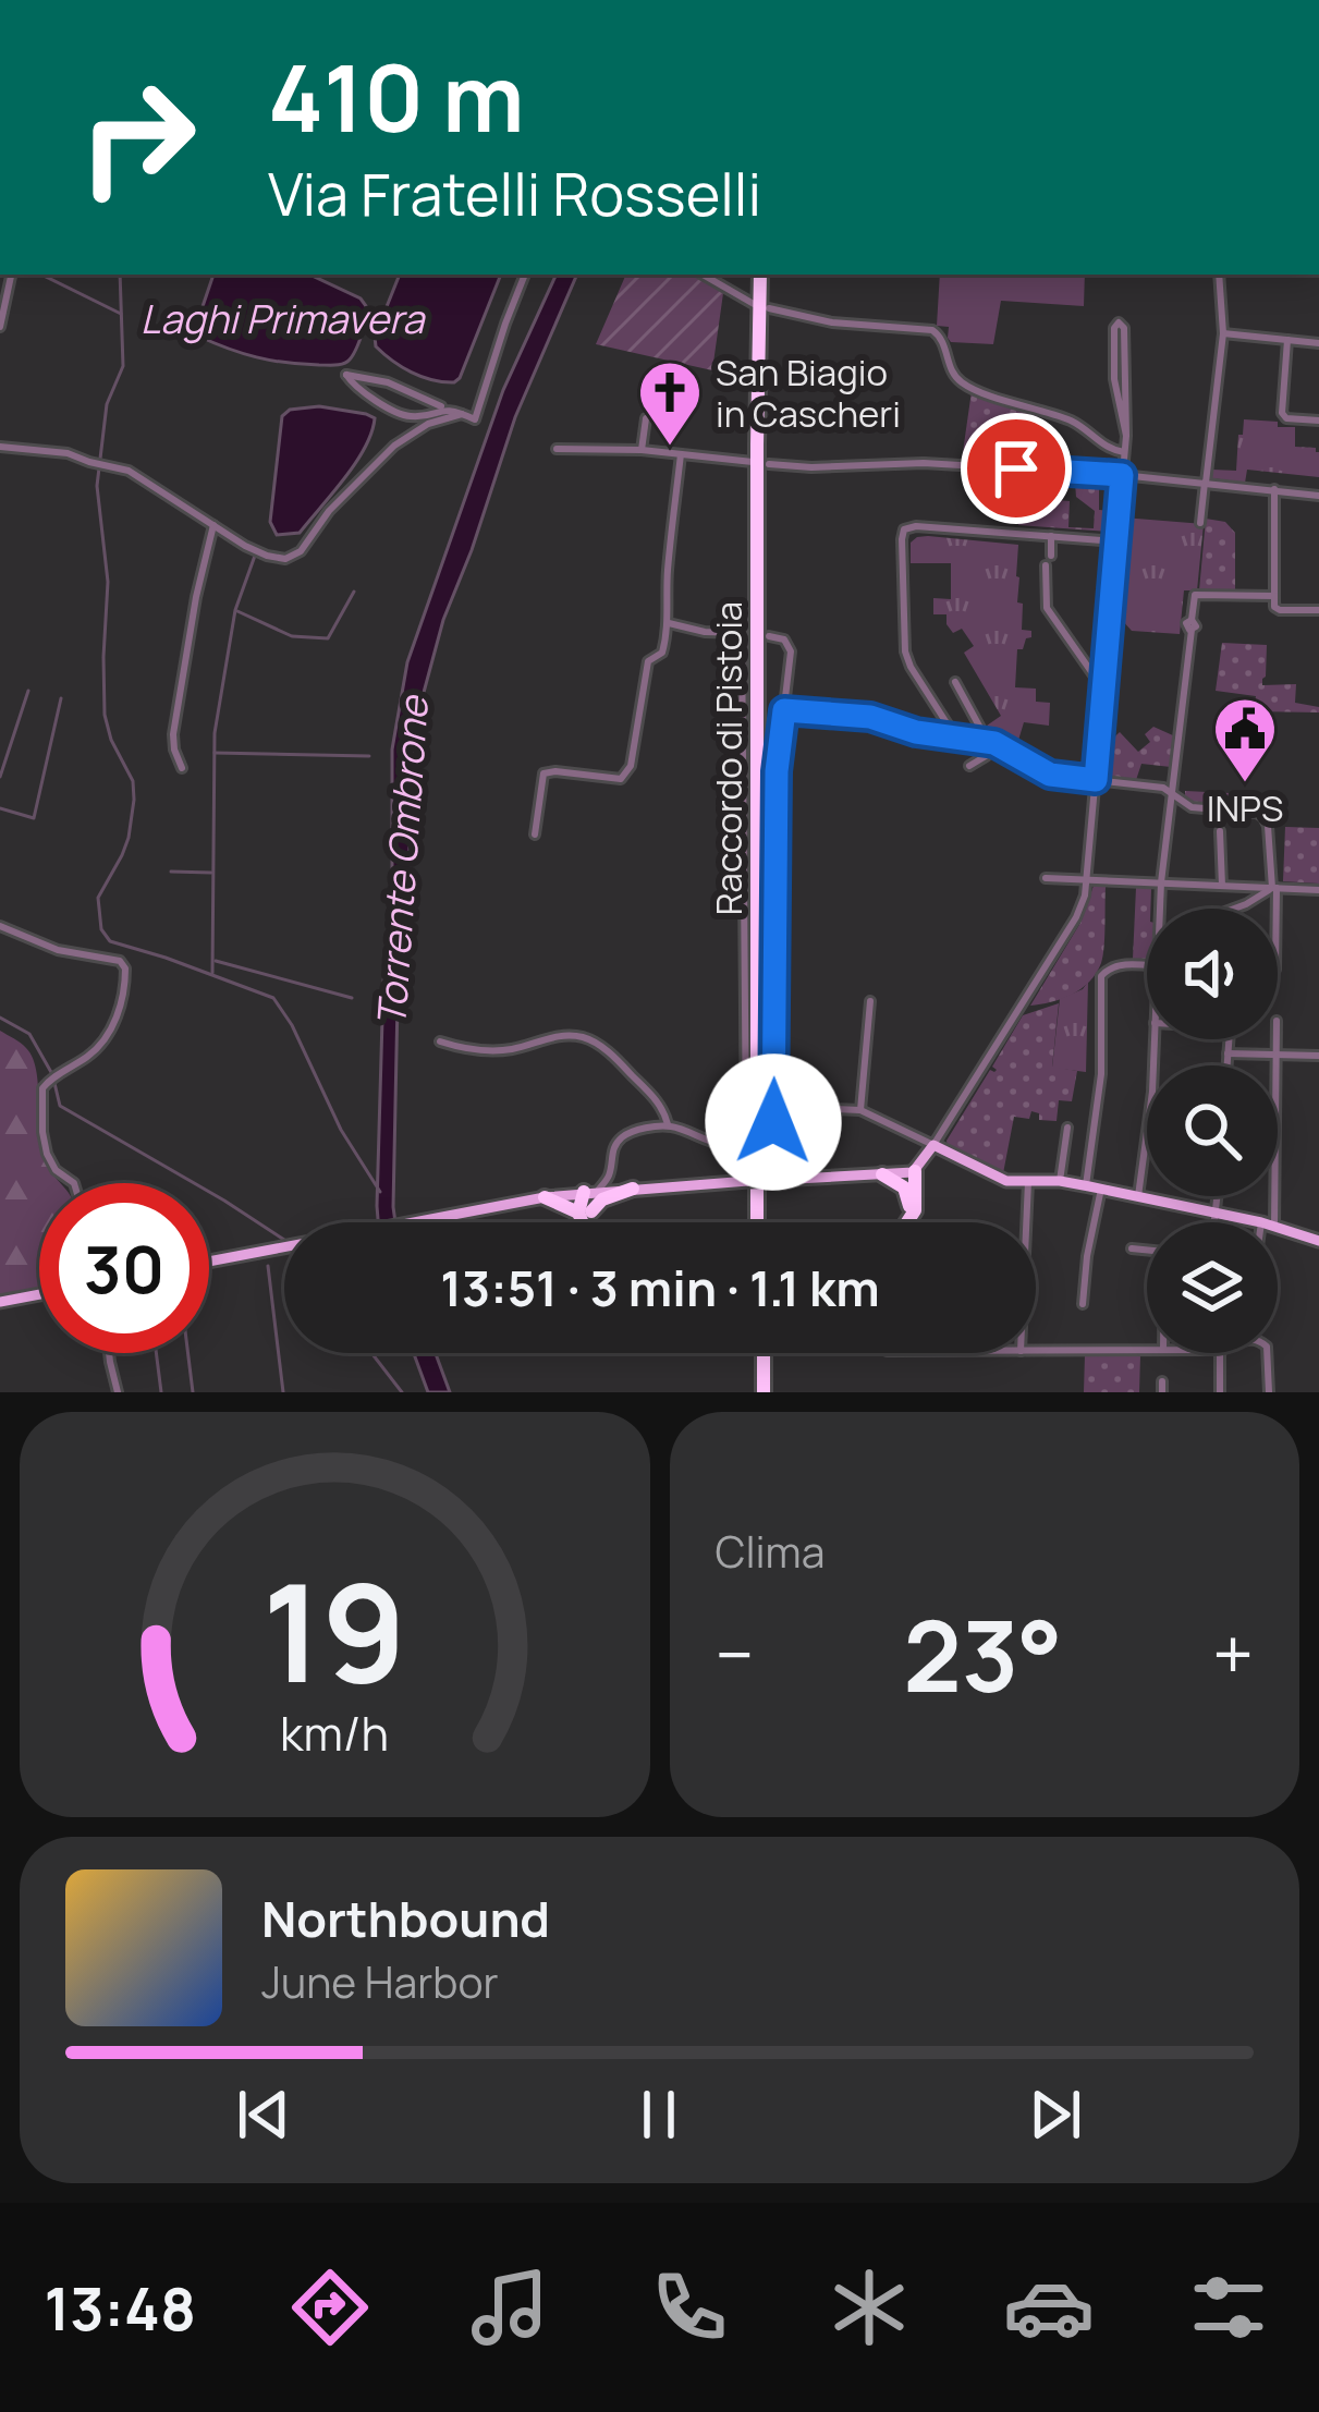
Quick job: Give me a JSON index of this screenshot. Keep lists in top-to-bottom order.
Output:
{
  "streets": {
    "highway": ["Raccordo di Pistoia"]
  },
  "water": ["Laghi Primavera", "Torrente Ombrone"],
  "places": {
    "church": ["San Biagio in Cascheri"],
    "public building": ["INPS"]
  },
  "page": {
    "turn": ["410 m", "Via Fratelli Rosselli"],
    "limit": "30",
    "trip": "13:51 · 3 min · 1.1 km",
    "tile": "Clima",
    "heat": ["−", "23°", "+"],
    "song": ["Northbound", "June Harbor"],
    "tabs": "13:48",
    "gauge": ["19", "km/h"]
  }
}
